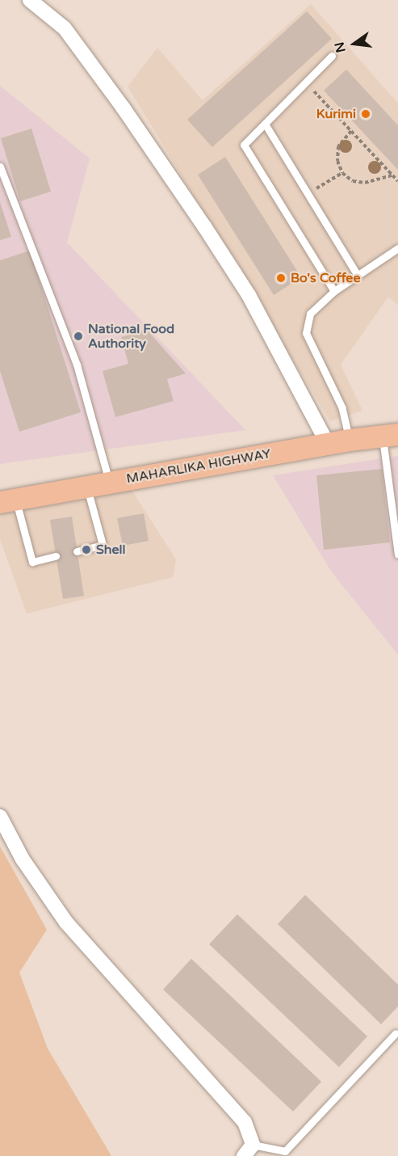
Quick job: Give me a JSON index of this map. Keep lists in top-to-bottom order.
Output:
{
  "streets": {
    "main road": ["MAHARLIKA HIGHWAY"]
  },
  "places": [
    "Kurimi",
    "Bo's Coffee",
    "National Food Authority",
    "Shell"
  ],
  "north": "left"
}
